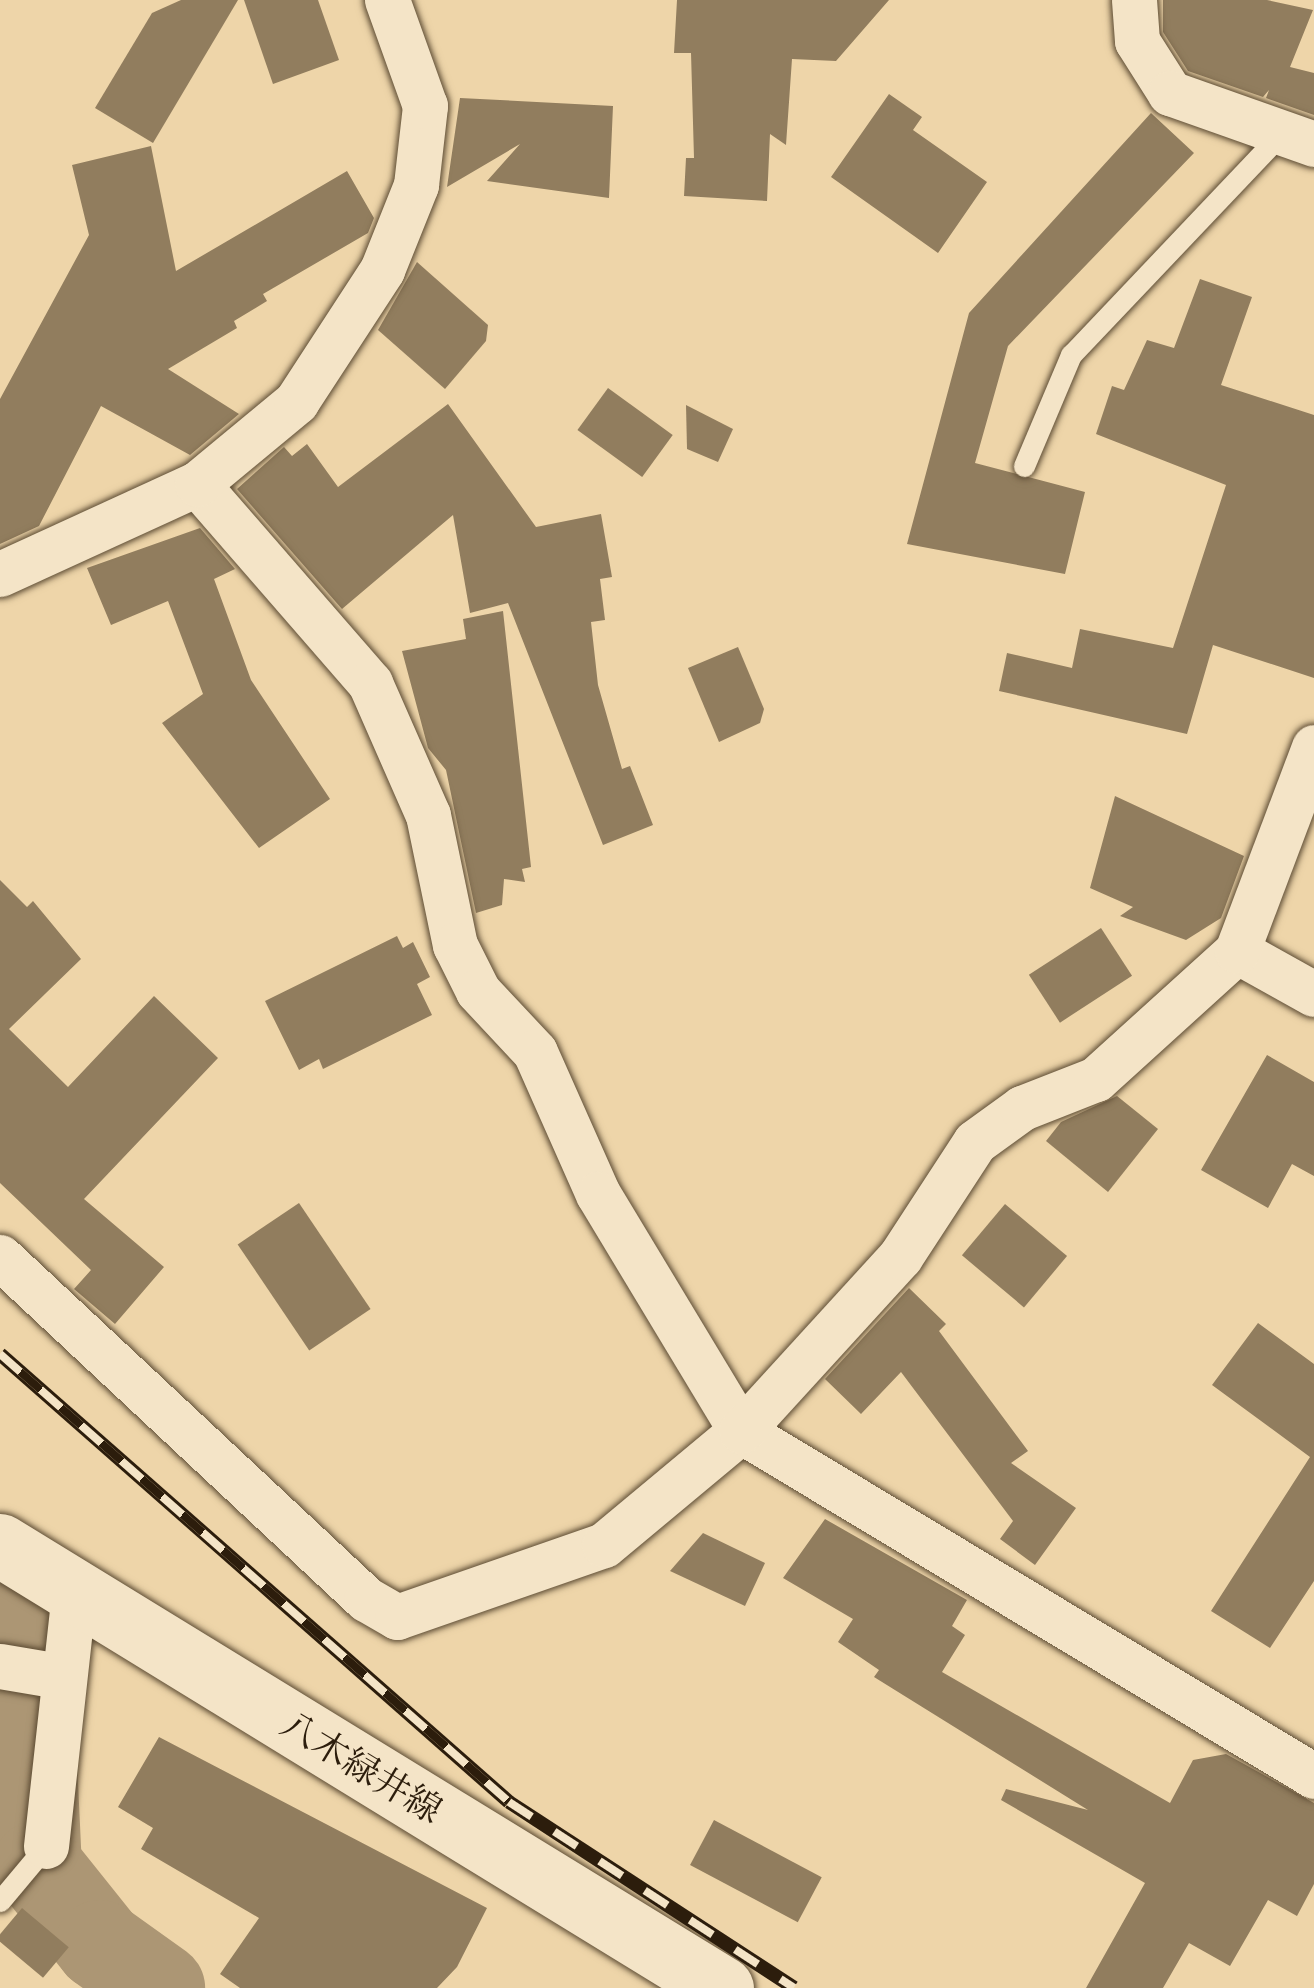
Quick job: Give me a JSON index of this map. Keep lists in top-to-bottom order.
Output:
{
  "streets": {
    "main road": ["八木緑井線"]
  }
}
